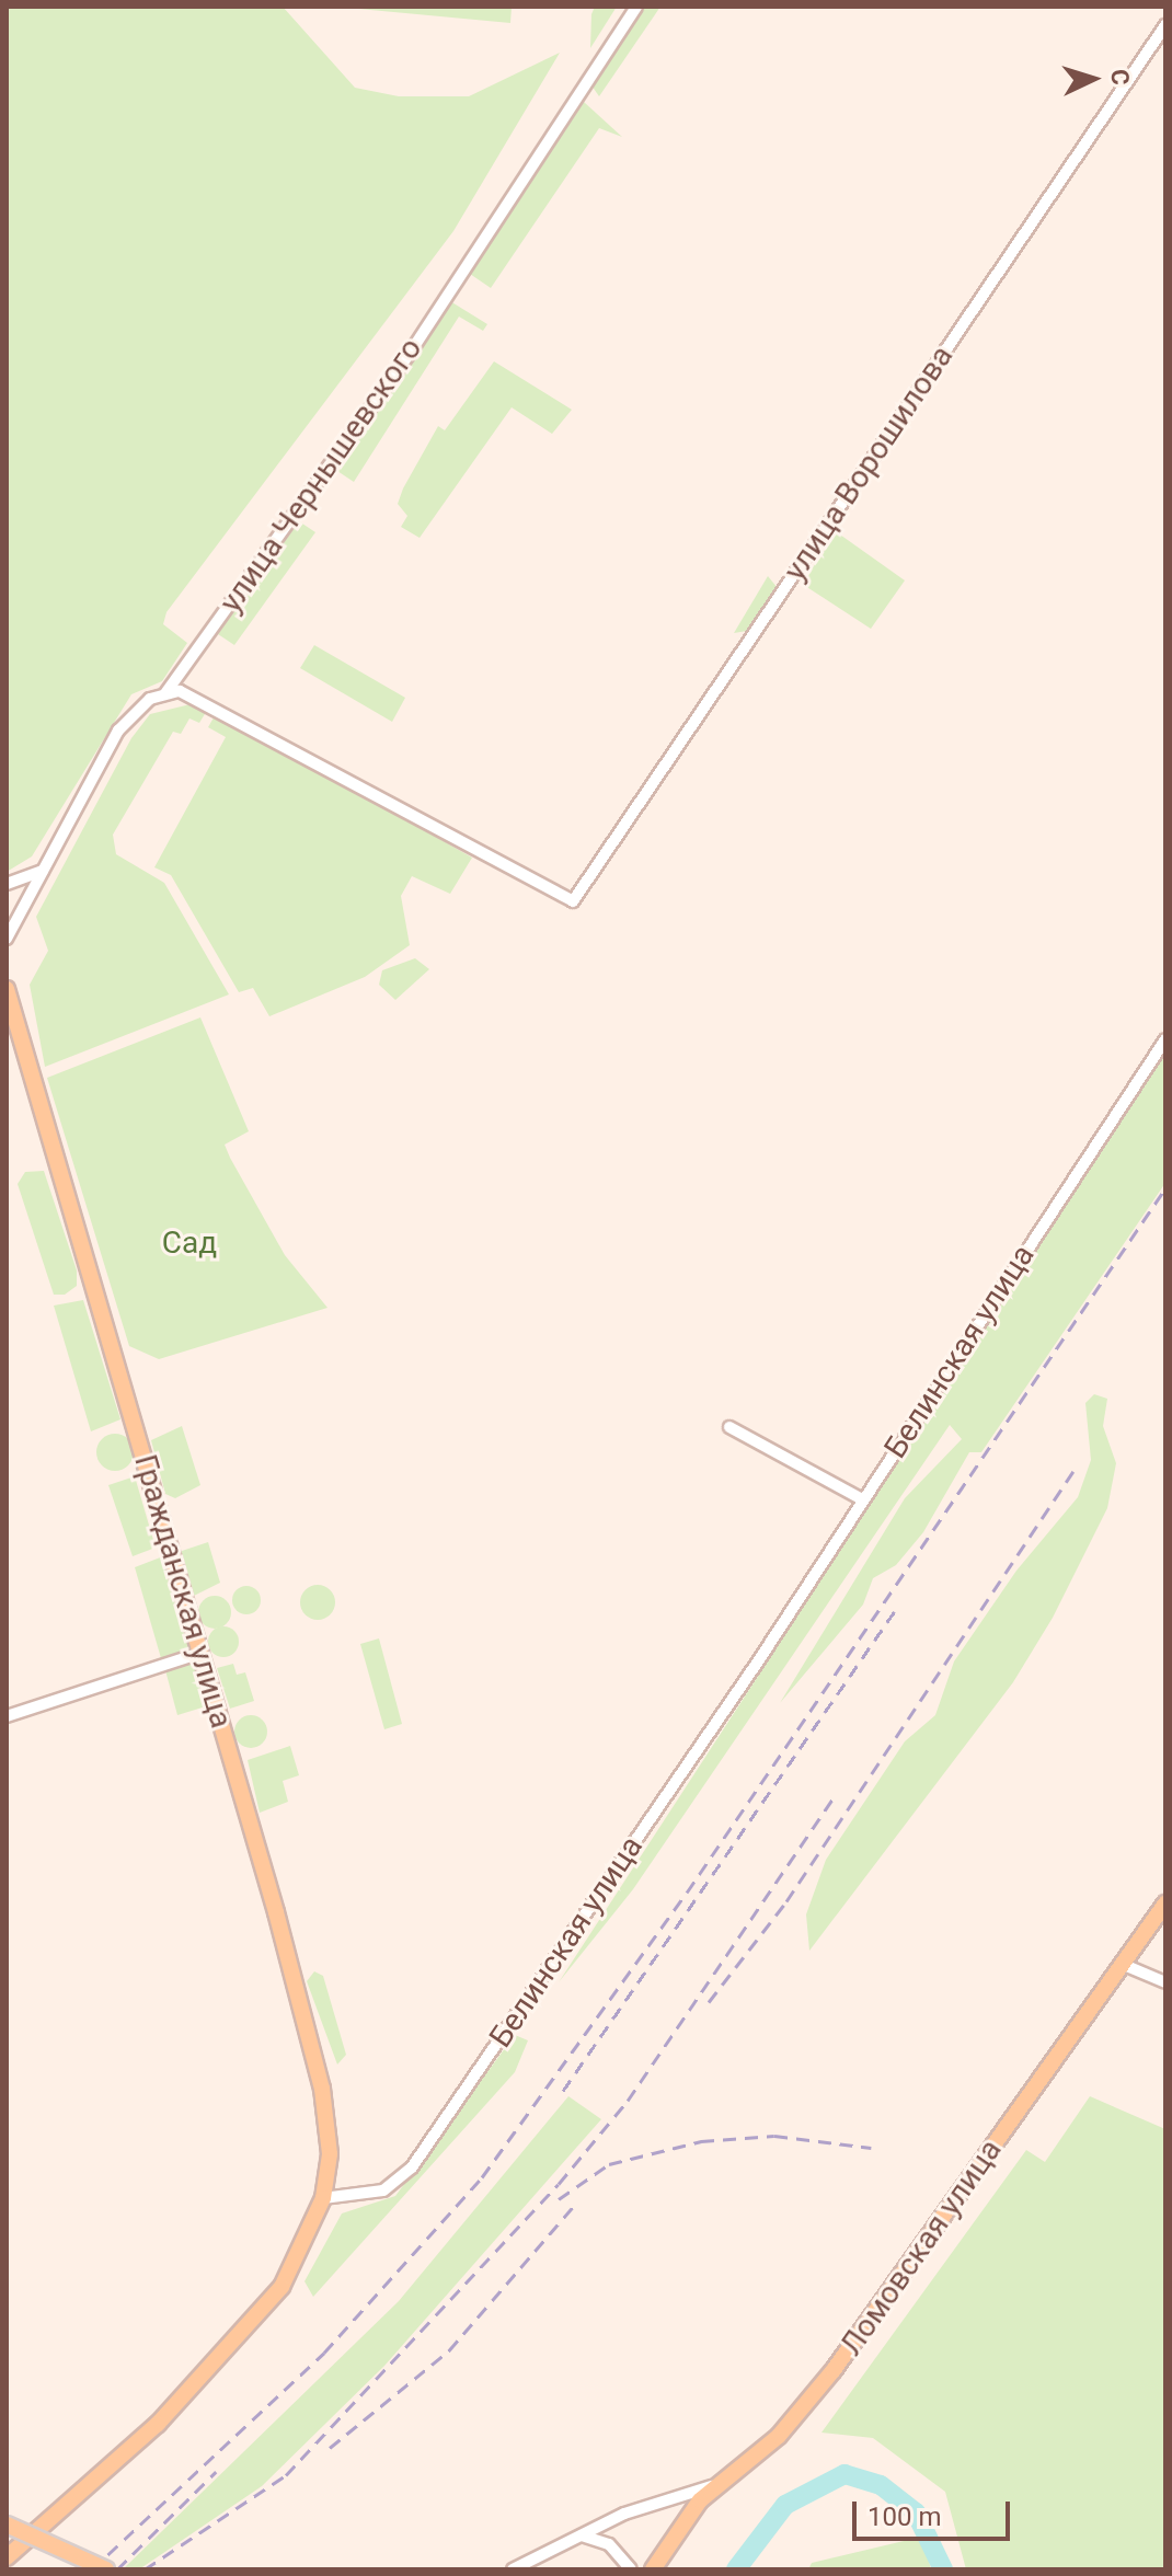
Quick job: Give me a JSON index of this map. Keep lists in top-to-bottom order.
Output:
{
  "streets": {
    "main road": ["Гражданская улица", "Ломовская улица"],
    "street": ["улица Ворошилова", "улица Чернышевского", "Белинская улица"]
  },
  "crossings": [
    ["улица Ворошилова", "улица Чернышевского"],
    ["Белинская улица", "Гражданская улица"]
  ],
  "parks": ["Сад"],
  "scale_bar": "100 m",
  "north": "right"
}
